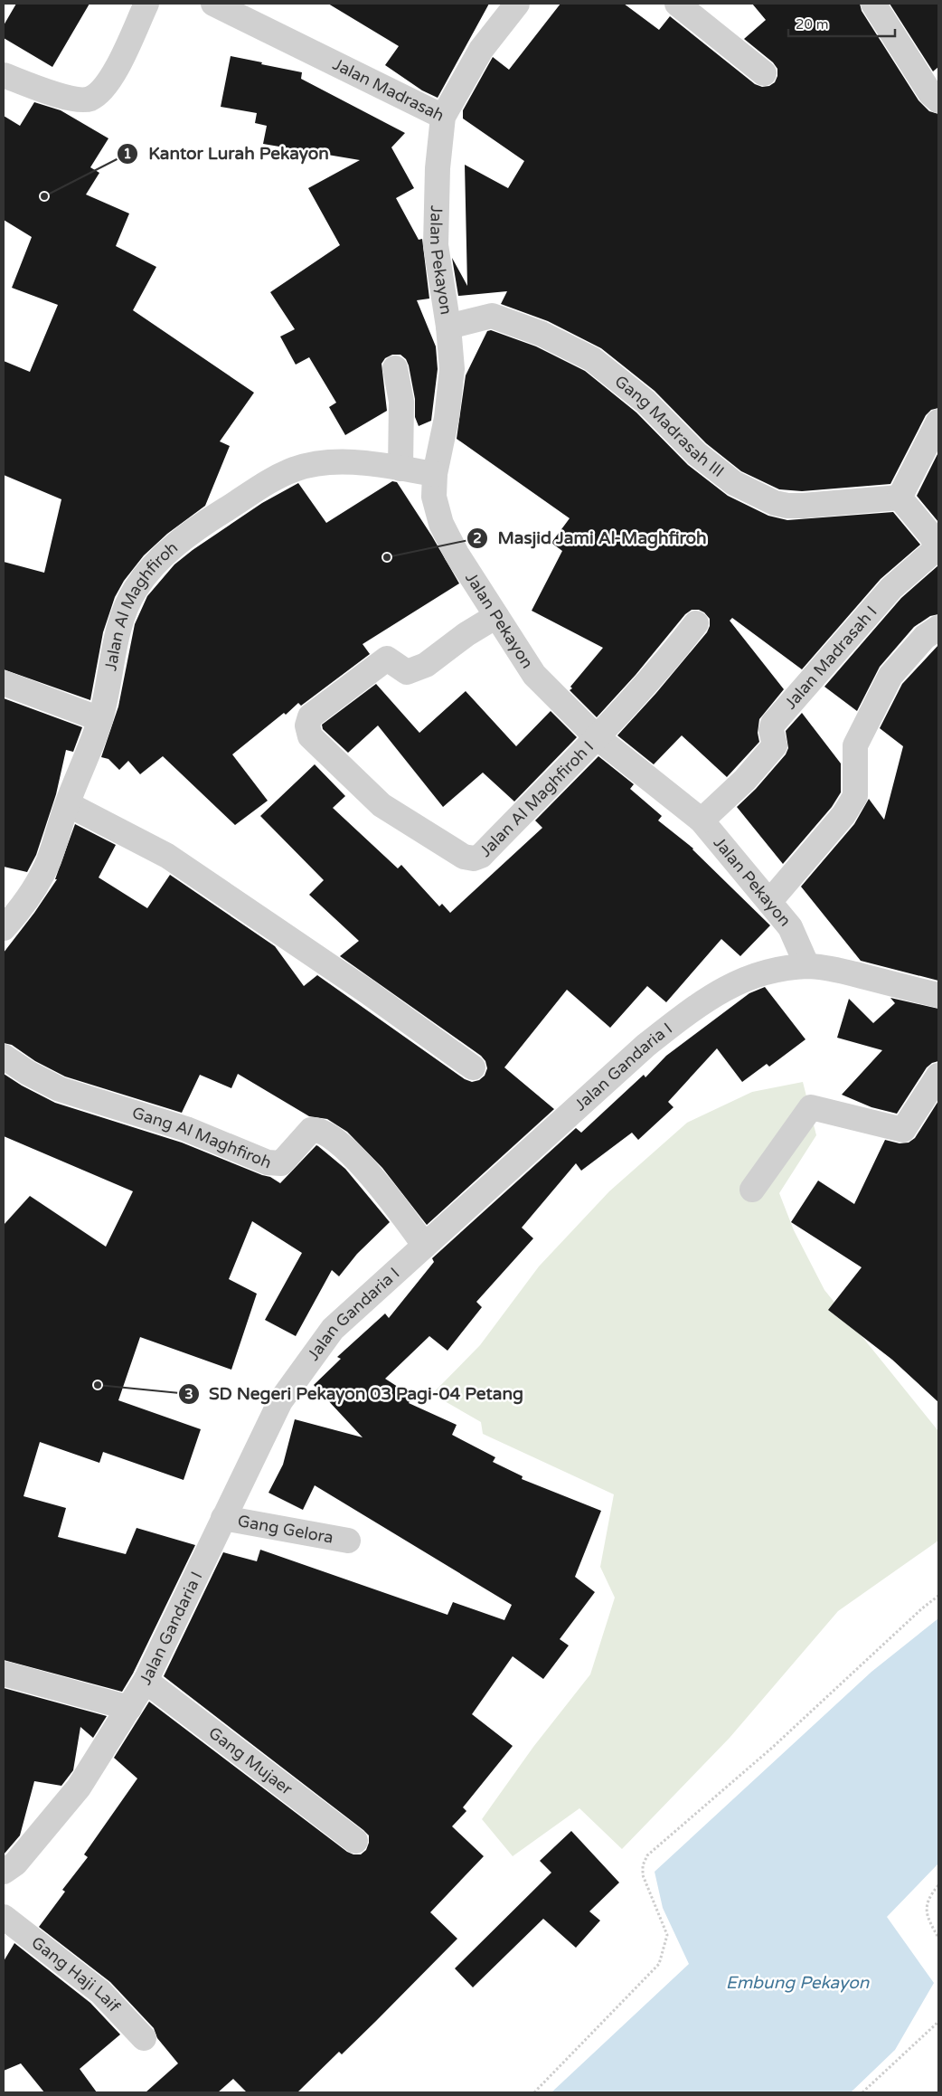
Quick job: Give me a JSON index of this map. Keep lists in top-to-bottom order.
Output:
{
  "streets": {
    "street": [
      "Jalan Madrasah",
      "Jalan Pekayon",
      "Gang Madrasah III",
      "Jalan Al Maghfiroh",
      "Jalan Madrasah I",
      "Jalan Al Maghfiroh I",
      "Jalan Gandaria I",
      "Gang Al Maghfiroh",
      "Gang Gelora",
      "Gang Mujaer",
      "Gang Haji Laif"
    ]
  },
  "crossings": [
    ["Jalan Madrasah", "Jalan Pekayon"],
    ["Jalan Pekayon", "Gang Madrasah III"],
    ["Jalan Pekayon", "Jalan Al Maghfiroh"],
    ["Jalan Pekayon", "Jalan Madrasah I"],
    ["Jalan Pekayon", "Jalan Al Maghfiroh I"],
    ["Jalan Pekayon", "Jalan Gandaria I"],
    ["Gang Madrasah III", "Jalan Madrasah I"],
    ["Jalan Gandaria I", "Gang Al Maghfiroh"],
    ["Jalan Gandaria I", "Gang Gelora"],
    ["Jalan Gandaria I", "Gang Mujaer"]
  ],
  "water": ["Embung Pekayon"],
  "places": ["Kantor Lurah Pekayon", "Masjid Jami Al-Maghfiroh", "SD Negeri Pekayon 03 Pagi-04 Petang"],
  "scale_bar": "20 m"
}
